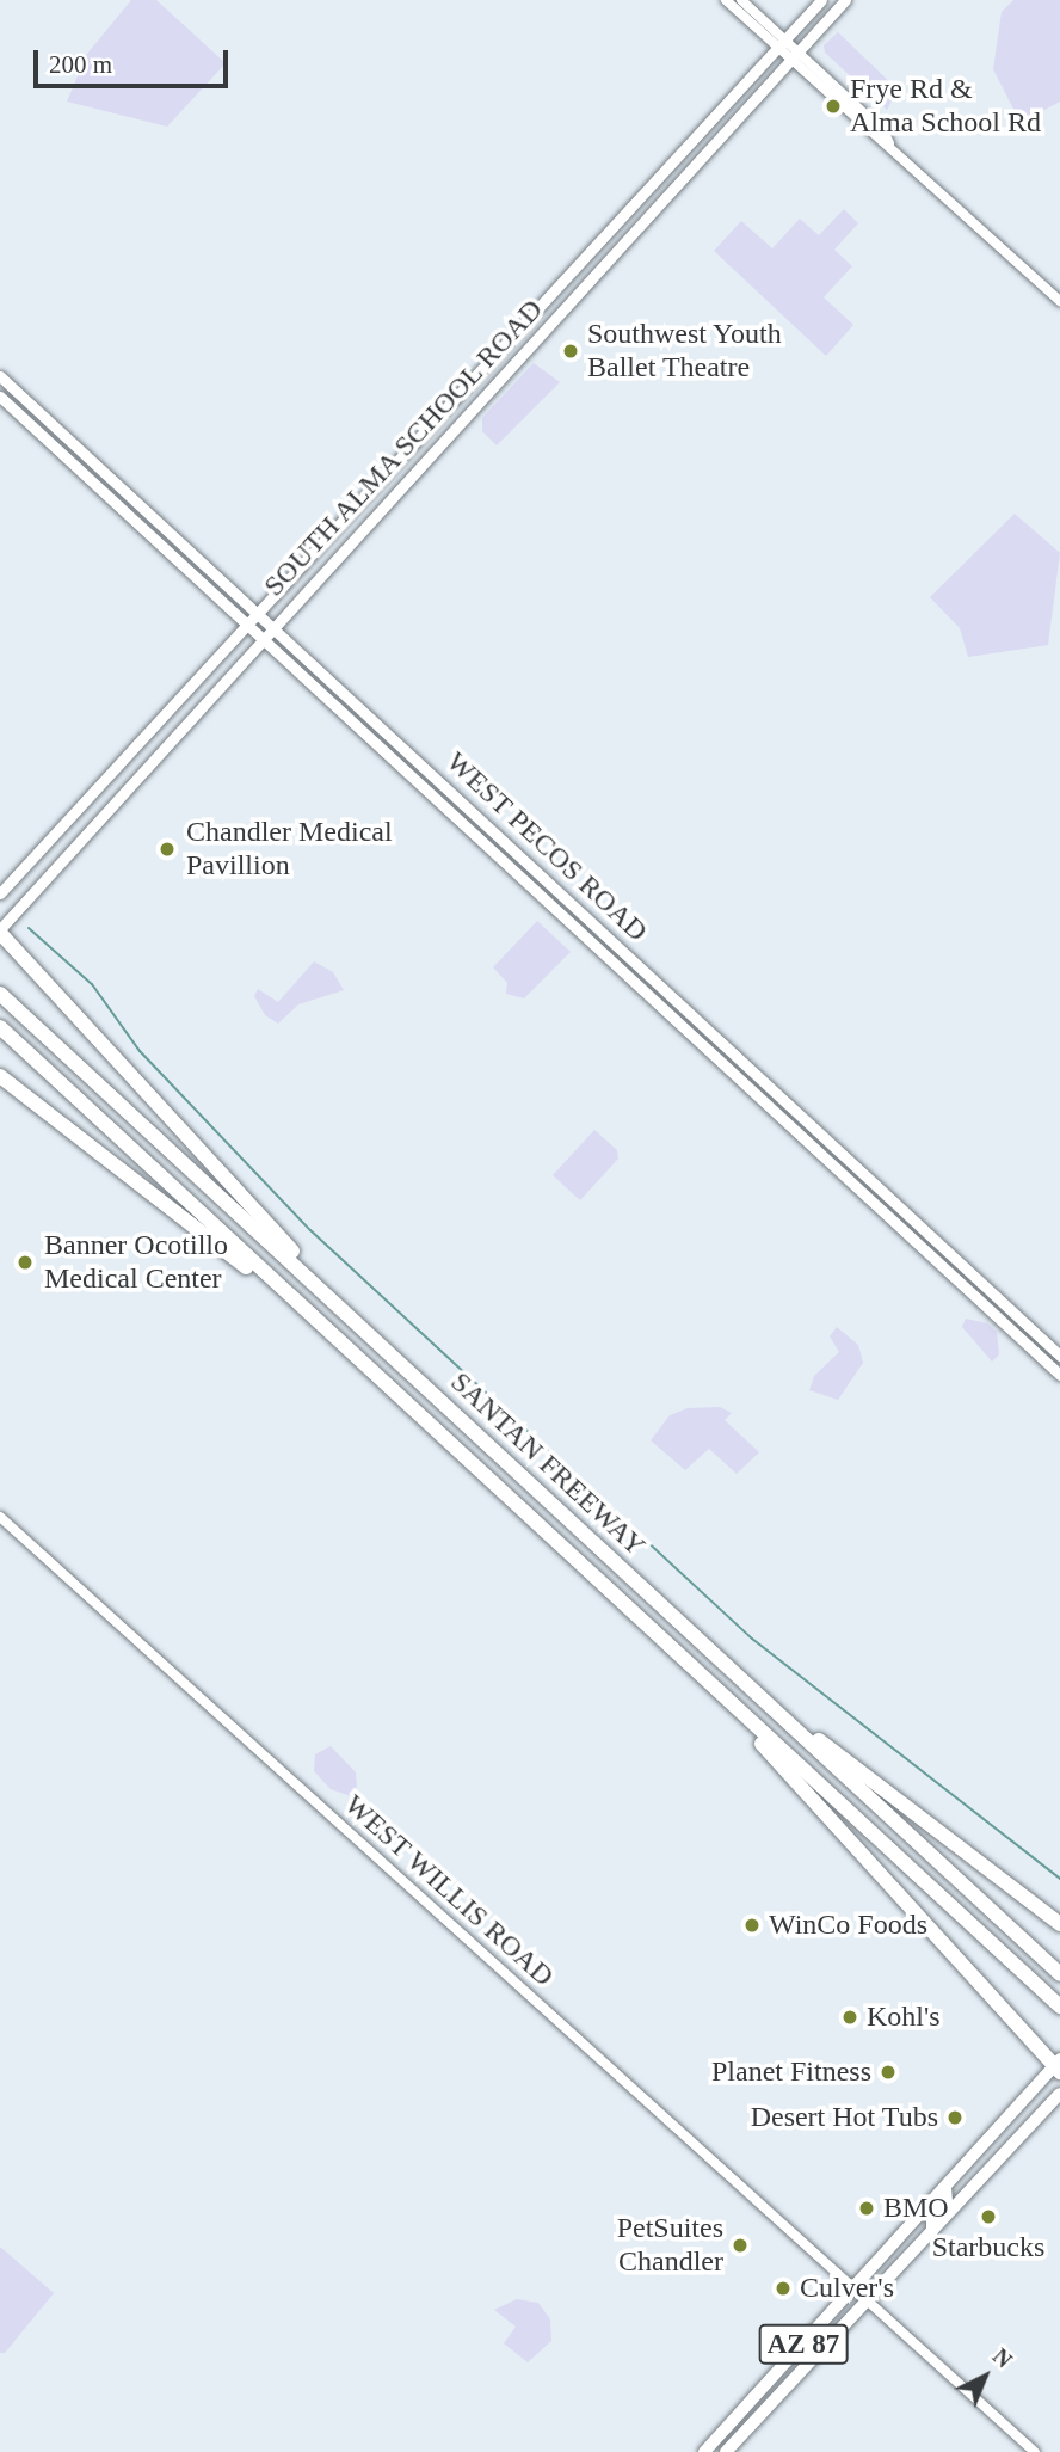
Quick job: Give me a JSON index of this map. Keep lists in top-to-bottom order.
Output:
{
  "streets": {
    "highway": ["SANTAN FREEWAY"],
    "main road": ["SOUTH ALMA SCHOOL ROAD", "WEST PECOS ROAD", "AZ 87"],
    "street": ["WEST WILLIS ROAD"]
  },
  "crossings": [
    ["SOUTH ALMA SCHOOL ROAD", "WEST PECOS ROAD"],
    ["WEST WILLIS ROAD", "AZ 87"]
  ],
  "places": [
    "Frye Rd & Alma School Rd",
    "Southwest Youth Ballet Theatre",
    "Chandler Medical Pavillion",
    "Banner Ocotillo Medical Center",
    "WinCo Foods",
    "Kohl's",
    "Planet Fitness",
    "Desert Hot Tubs",
    "BMO",
    "Starbucks",
    "PetSuites Chandler",
    "Culver's"
  ],
  "scale_bar": "200 m",
  "north": "top right"
}
